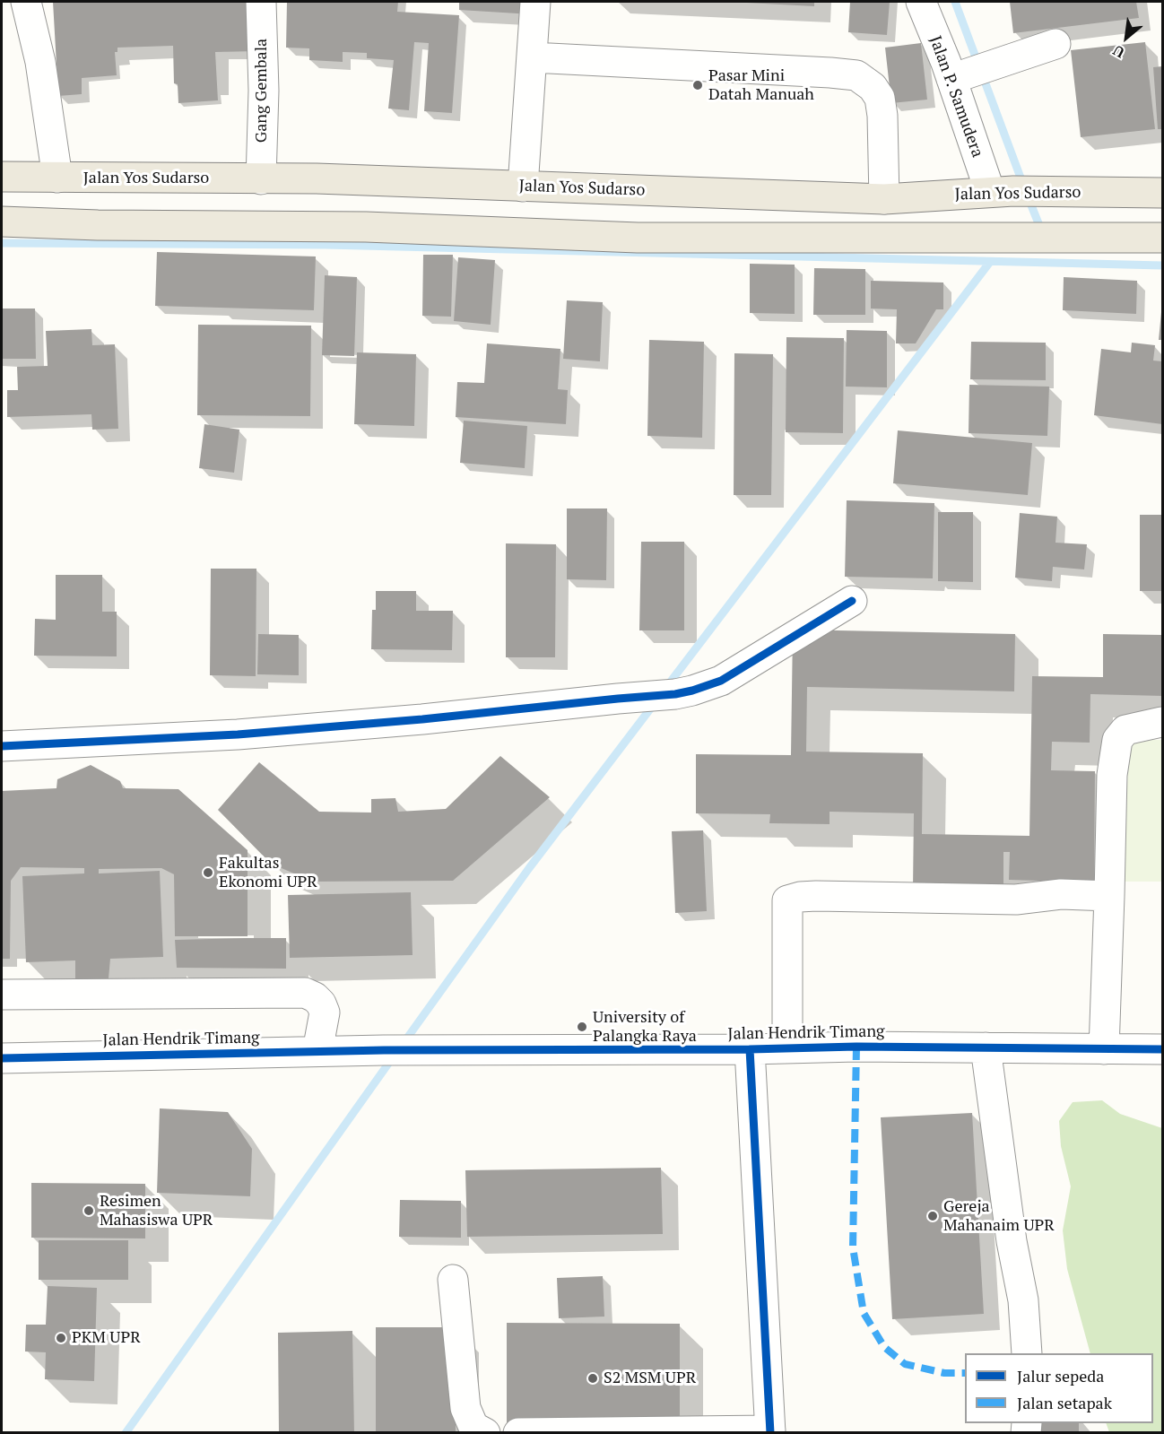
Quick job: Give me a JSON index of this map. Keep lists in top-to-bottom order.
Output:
{
  "streets": {
    "main road": ["Jalan Yos Sudarso"],
    "street": ["Gang Gembala", "Jalan P. Samudera", "Jalan Hendrik Timang"]
  },
  "crossings": [
    ["Gang Gembala", "Jalan Yos Sudarso"],
    ["Jalan P. Samudera", "Jalan Yos Sudarso"]
  ],
  "places": [
    "Pasar Mini Datah Manuah",
    "Fakultas Ekonomi UPR",
    "University of Palangka Raya",
    "Resimen Mahasiswa UPR",
    "Gereja Mahanaim UPR",
    "PKM UPR",
    "S2 MSM UPR"
  ],
  "legend": ["Jalur sepeda", "Jalan setapak"],
  "north": "bottom left"
}
